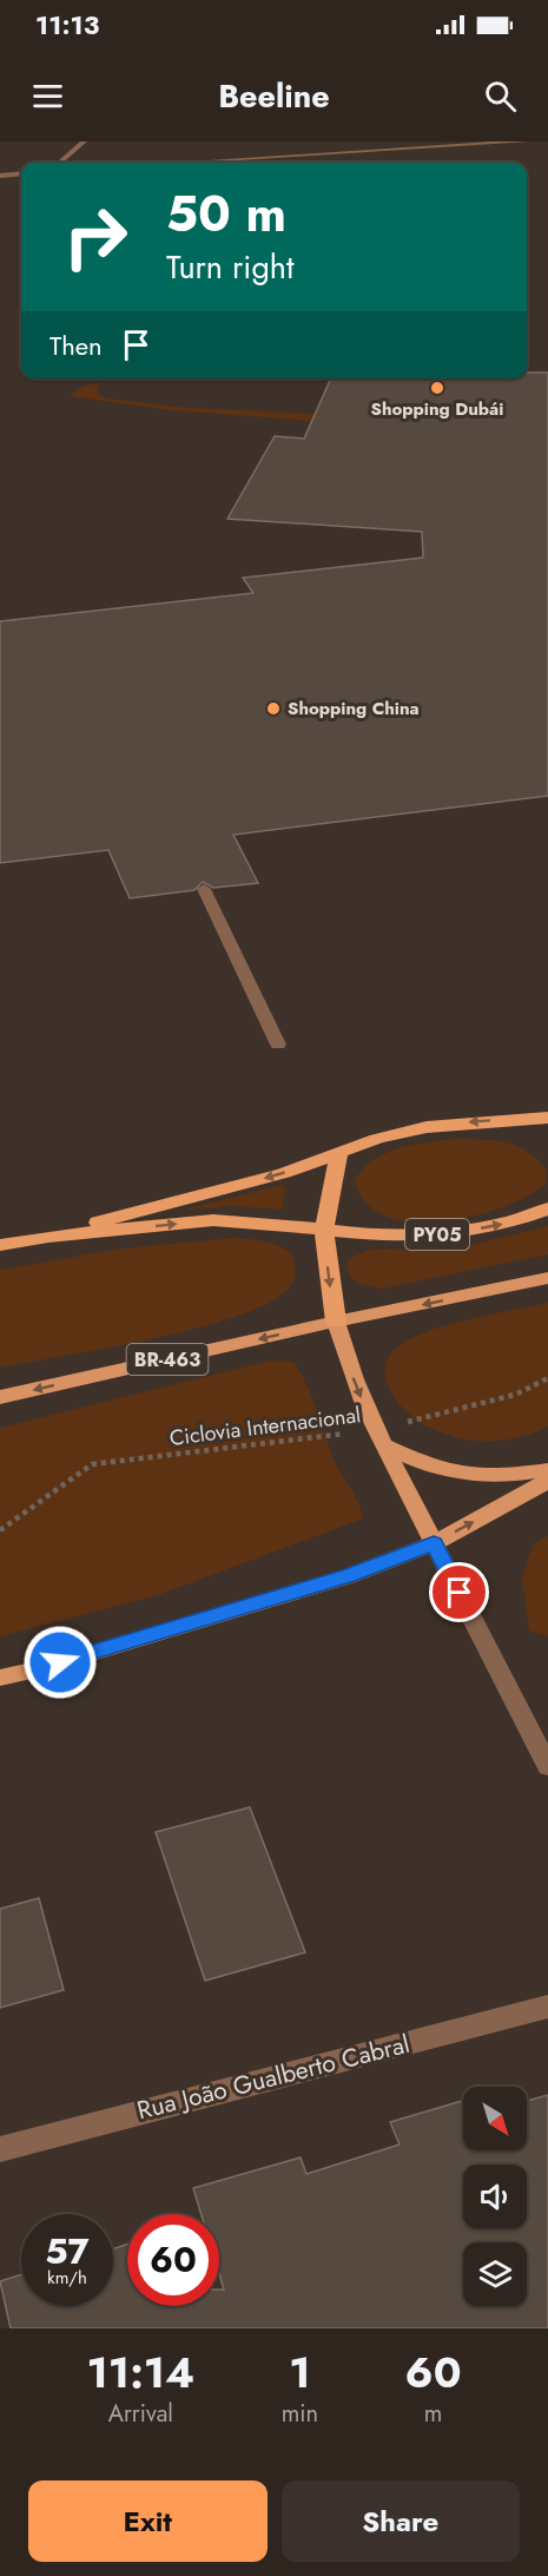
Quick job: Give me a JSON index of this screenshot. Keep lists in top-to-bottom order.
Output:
{
  "streets": {
    "highway": ["PY05"],
    "main road": ["BR-463"],
    "street": ["Rua João Gualberto Cabral"],
    "path": ["Ciclovia Internacional"]
  },
  "places": ["Shopping Dubái", "Shopping China"],
  "north": "bottom right",
  "page": {
    "status": "11:13",
    "header": "Beeline",
    "turn": ["50 m", "Turn right"],
    "then": "Then",
    "speed": "57 km/h",
    "limit": "60",
    "eta": [
      "11:14",
      "Arrival",
      "1",
      "min",
      "60",
      "m"
    ],
    "buttons": ["Exit", "Share"]
  }
}
